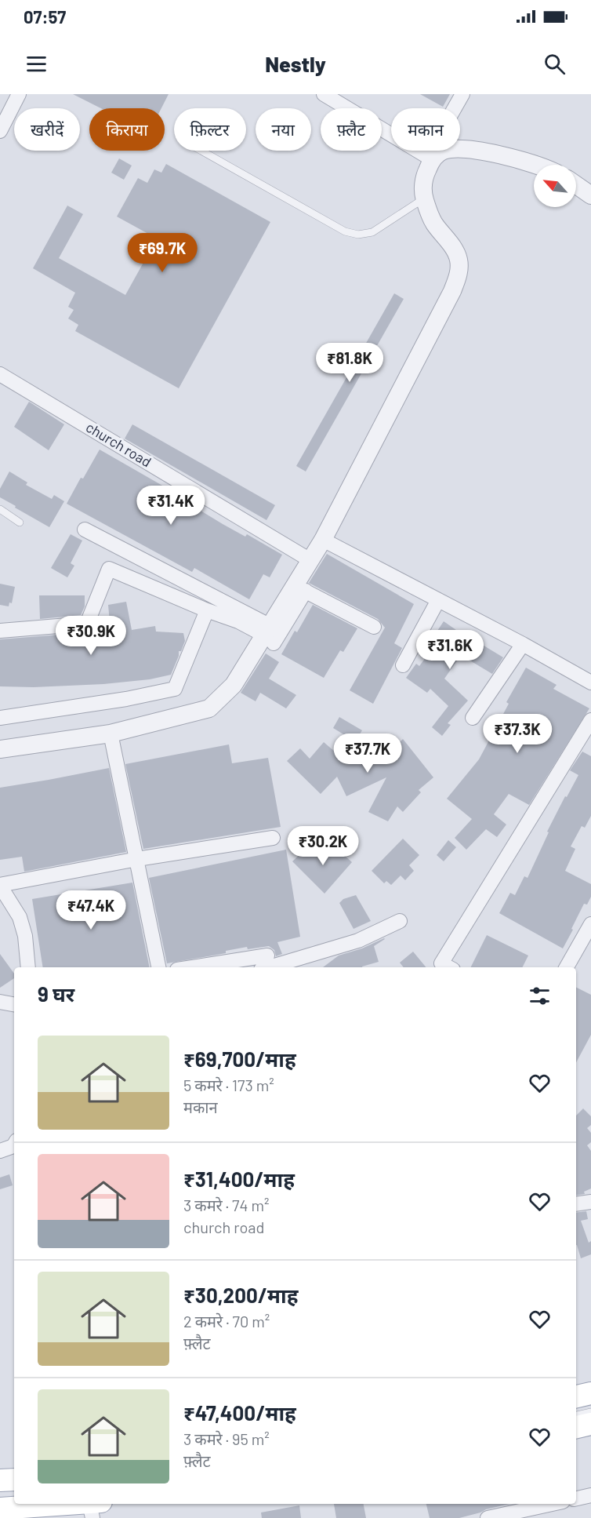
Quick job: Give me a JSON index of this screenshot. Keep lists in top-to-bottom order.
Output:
{
  "streets": {
    "street": ["church road"]
  },
  "north": "top left",
  "page": {
    "status": "07:57",
    "header": "Nestly",
    "chip": [
      "खरीदें",
      "किराया",
      "फ़िल्टर",
      "नया",
      "फ़्लैट",
      "मकान"
    ],
    "price": [
      "₹69.7K",
      "₹81.8K",
      "₹31.4K",
      "₹30.9K",
      "₹31.6K",
      "₹37.3K",
      "₹37.7K",
      "₹30.2K",
      "₹47.4K"
    ],
    "heading": "9 घर",
    "list": [
      {
        "name": "₹69,700/माह",
        "note": "5 कमरे · 173 m² · मकान"
      },
      {
        "name": "₹31,400/माह",
        "note": "3 कमरे · 74 m² · church road"
      },
      {
        "name": "₹30,200/माह",
        "note": "2 कमरे · 70 m² · फ़्लैट"
      },
      {
        "name": "₹47,400/माह",
        "note": "3 कमरे · 95 m² · फ़्लैट"
      }
    ]
  }
}
